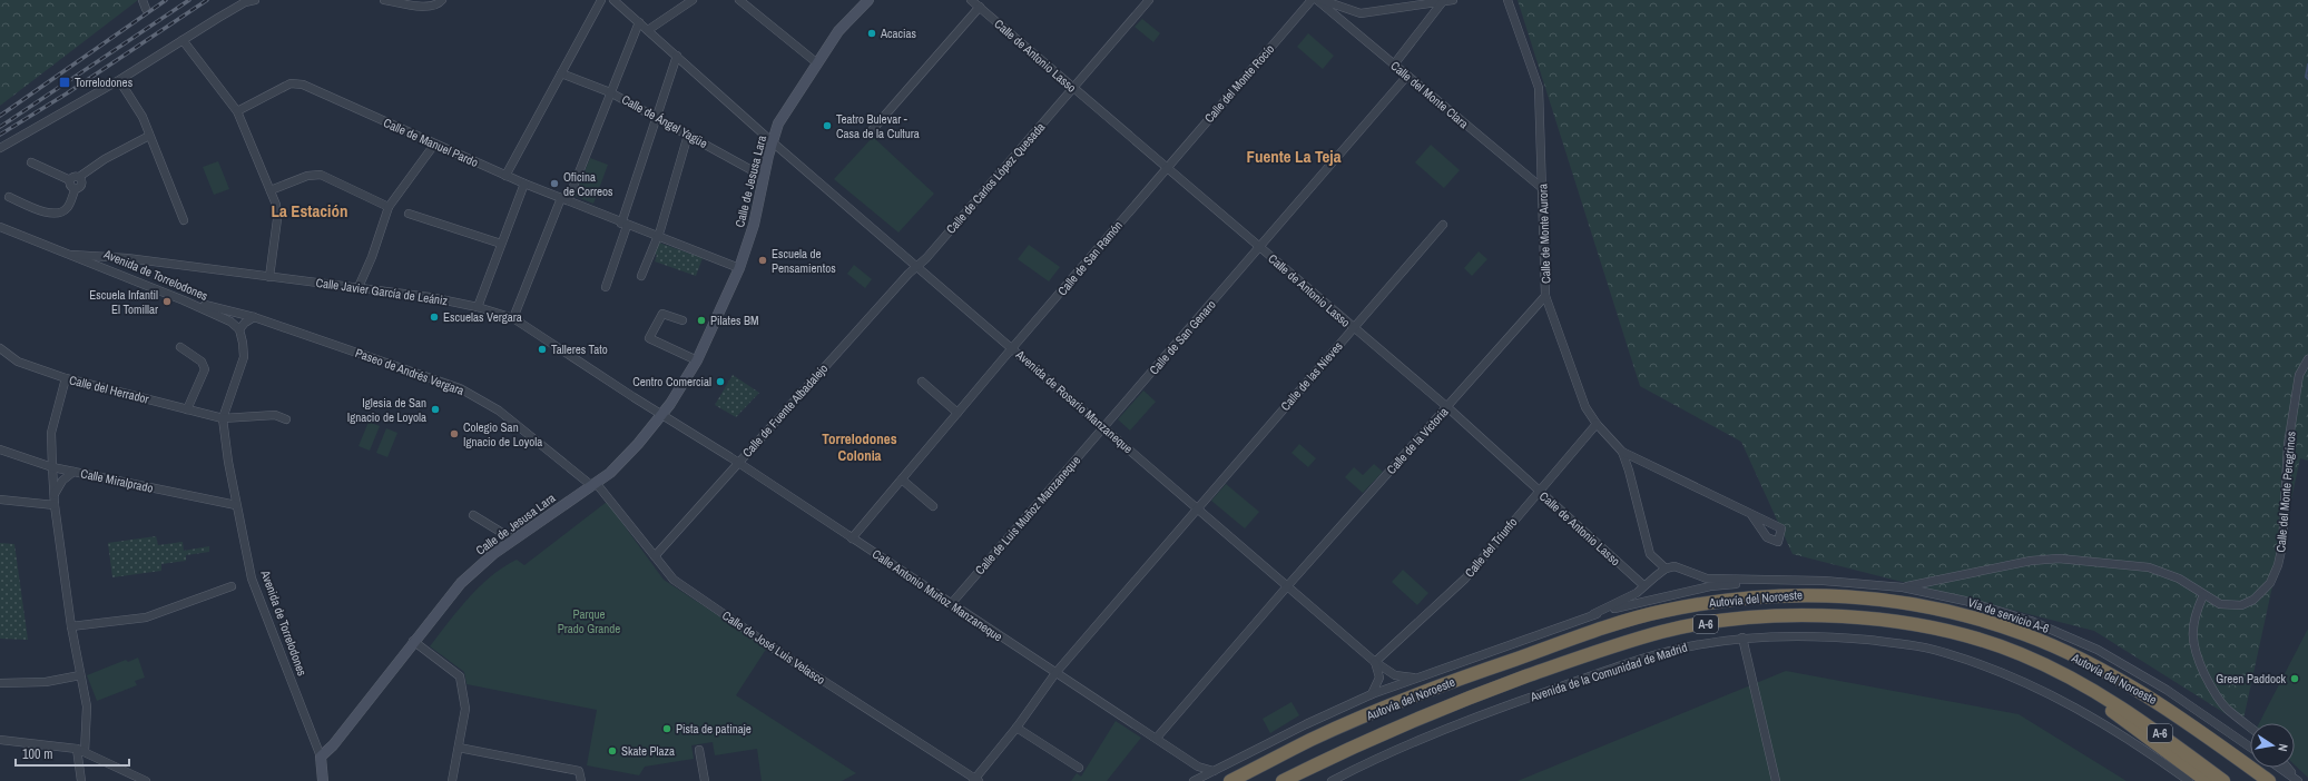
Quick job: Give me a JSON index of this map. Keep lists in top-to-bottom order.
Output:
{
  "streets": {
    "highway": ["Autovía del Noroeste", "A-6"],
    "main road": ["Calle de Jesusa Lara", "Avenida de Torrelodones"],
    "street": [
      "Calle de Antonio Lasso",
      "Calle del Monte Rocío",
      "Calle del Monte Clara",
      "Calle de Ángel Yagüe",
      "Calle de Manuel Pardo",
      "Calle de Carlos López Quesada",
      "Calle de Monte Aurora",
      "Calle de San Ramón",
      "Calle Javier García de Leániz",
      "Calle de San Genaro",
      "Paseo de Andrés Vergara",
      "Calle de las Nieves",
      "Calle del Herrador",
      "Avenida de Rosario Manzaneque",
      "Calle de Fuente Albadalejo",
      "Calle de la Victoria",
      "Calle Miralprado",
      "Calle del Monte Peregrinos",
      "Calle de Luis Muñoz Manzaneque",
      "Calle del Triunfo",
      "Calle Antonio Muñoz Manzaneque",
      "Vía de servicio A-6",
      "Calle de José Luis Velasco",
      "Avenida de la Comunidad de Madrid"
    ]
  },
  "crossings": [
    ["Calle de Antonio Lasso", "Calle del Monte Rocío"],
    ["Calle de Antonio Lasso", "Calle de Carlos López Quesada"],
    ["Calle de Antonio Lasso", "Calle de San Ramón"],
    ["Calle de Antonio Lasso", "Calle de San Genaro"],
    ["Calle de Antonio Lasso", "Calle de las Nieves"],
    ["Calle de Antonio Lasso", "Calle de la Victoria"],
    ["Calle de Antonio Lasso", "Calle del Triunfo"],
    ["Calle del Monte Rocío", "Calle de San Ramón"],
    ["Calle del Monte Clara", "Calle de Monte Aurora"],
    ["Calle del Monte Clara", "Calle de San Genaro"],
    ["Calle de Ángel Yagüe", "Calle de Jesusa Lara"],
    ["Calle de Manuel Pardo", "Calle de Jesusa Lara"],
    ["Calle de Carlos López Quesada", "Avenida de Rosario Manzaneque"],
    ["Calle de Carlos López Quesada", "Calle de Fuente Albadalejo"],
    ["Calle de Jesusa Lara", "Avenida de Torrelodones"],
    ["Calle de Jesusa Lara", "Calle Javier García de Leániz"],
    ["Calle de Jesusa Lara", "Paseo de Andrés Vergara"],
    ["Calle de Jesusa Lara", "Avenida de Rosario Manzaneque"],
    ["Calle de Jesusa Lara", "Calle Antonio Muñoz Manzaneque"],
    ["Calle de Jesusa Lara", "Calle de José Luis Velasco"],
    ["Calle de Monte Aurora", "Calle de la Victoria"],
    ["Calle de Monte Aurora", "Calle del Triunfo"],
    ["Calle de San Ramón", "Avenida de Rosario Manzaneque"],
    ["Calle de San Ramón", "Calle Antonio Muñoz Manzaneque"],
    ["Avenida de Torrelodones", "Calle Javier García de Leániz"],
    ["Avenida de Torrelodones", "Paseo de Andrés Vergara"],
    ["Avenida de Torrelodones", "Calle del Herrador"],
    ["Avenida de Torrelodones", "Calle Miralprado"],
    ["Calle Javier García de Leániz", "Calle Antonio Muñoz Manzaneque"],
    ["Calle de San Genaro", "Avenida de Rosario Manzaneque"],
    ["Calle de San Genaro", "Calle de Luis Muñoz Manzaneque"],
    ["Paseo de Andrés Vergara", "Calle de José Luis Velasco"],
    ["Calle de las Nieves", "Avenida de Rosario Manzaneque"],
    ["Calle de las Nieves", "Calle Antonio Muñoz Manzaneque"],
    ["Calle de las Nieves", "Calle de José Luis Velasco"],
    ["Avenida de Rosario Manzaneque", "Calle de Fuente Albadalejo"],
    ["Avenida de Rosario Manzaneque", "Calle de la Victoria"],
    ["Avenida de Rosario Manzaneque", "Calle de Luis Muñoz Manzaneque"],
    ["Avenida de Rosario Manzaneque", "Calle del Triunfo"],
    ["Calle de Fuente Albadalejo", "Calle Antonio Muñoz Manzaneque"],
    ["Calle de Fuente Albadalejo", "Calle de José Luis Velasco"],
    ["Calle de la Victoria", "Calle Antonio Muñoz Manzaneque"],
    ["Calle del Monte Peregrinos", "Vía de servicio A-6"],
    ["Calle de Luis Muñoz Manzaneque", "Calle Antonio Muñoz Manzaneque"]
  ],
  "districts": ["Fuente La Teja", "La Estación", "Torrelodones Colonia"],
  "parks": ["Parque Prado Grande"],
  "places": {
    "other": [
      "Acacias",
      "Teatro Bulevar - Casa de la Cultura",
      "Oficina de Correos",
      "Escuela de Pensamientos",
      "Escuela Infantil El Tomillar",
      "Escuelas Vergara",
      "Pilates BM",
      "Talleres Tato",
      "Centro Comercial",
      "Iglesia de San Ignacio de Loyola",
      "Colegio San Ignacio de Loyola",
      "Green Paddock",
      "Pista de patinaje",
      "Skate Plaza"
    ],
    "transit": ["Torrelodones"]
  },
  "scale_bar": "100 m",
  "north": "right"
}
